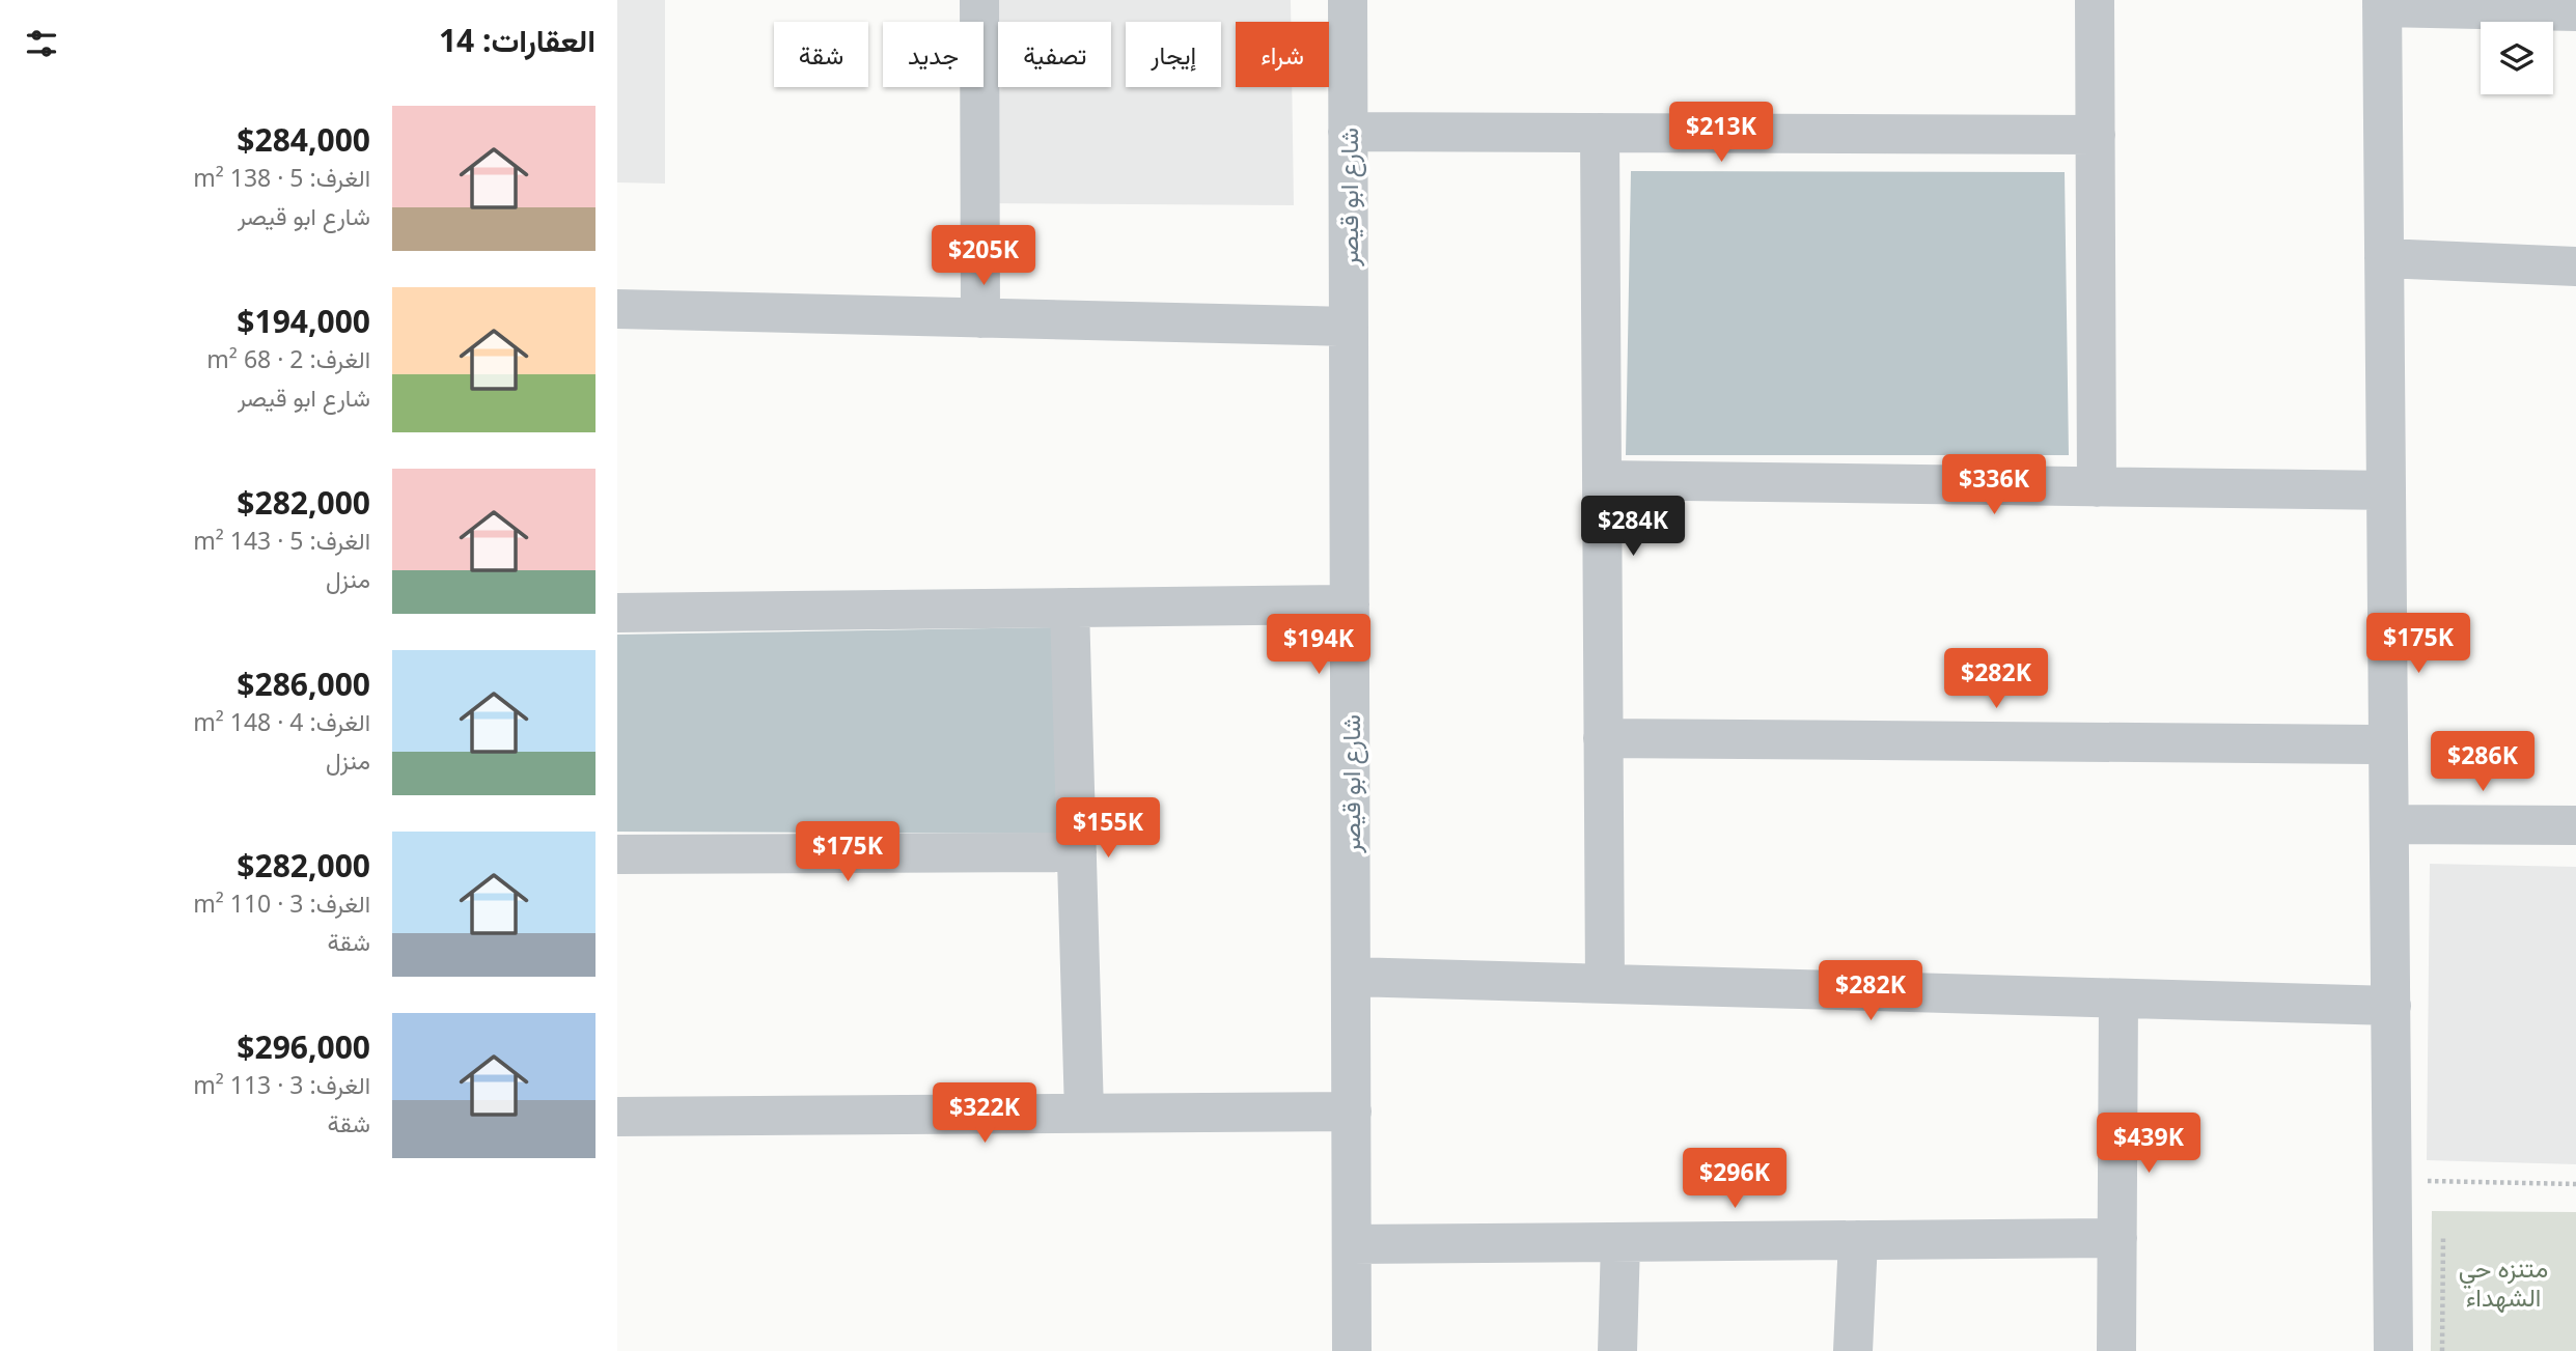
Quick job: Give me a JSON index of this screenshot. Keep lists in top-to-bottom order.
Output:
{
  "streets": {
    "street": ["شارع ابو قيصر"]
  },
  "parks": ["متنزه حي الشهداء"],
  "page": {
    "heading": "العقارات: 14",
    "chip": [
      "شراء",
      "إيجار",
      "تصفية",
      "جديد",
      "شقة"
    ],
    "list": [
      {
        "name": "$284,000",
        "note": "الغرف: 5 · 138 m² · شارع ابو قيصر"
      },
      {
        "name": "$194,000",
        "note": "الغرف: 2 · 68 m² · شارع ابو قيصر"
      },
      {
        "name": "$282,000",
        "note": "الغرف: 5 · 143 m² · منزل"
      },
      {
        "name": "$286,000",
        "note": "الغرف: 4 · 148 m² · منزل"
      },
      {
        "name": "$282,000",
        "note": "الغرف: 3 · 110 m² · شقة"
      },
      {
        "name": "$296,000",
        "note": "الغرف: 3 · 113 m² · شقة"
      }
    ],
    "price": [
      "$213K",
      "$205K",
      "$336K",
      "$284K",
      "$175K",
      "$194K",
      "$282K",
      "$286K",
      "$155K",
      "$175K",
      "$282K",
      "$322K",
      "$439K",
      "$296K"
    ]
  }
}
